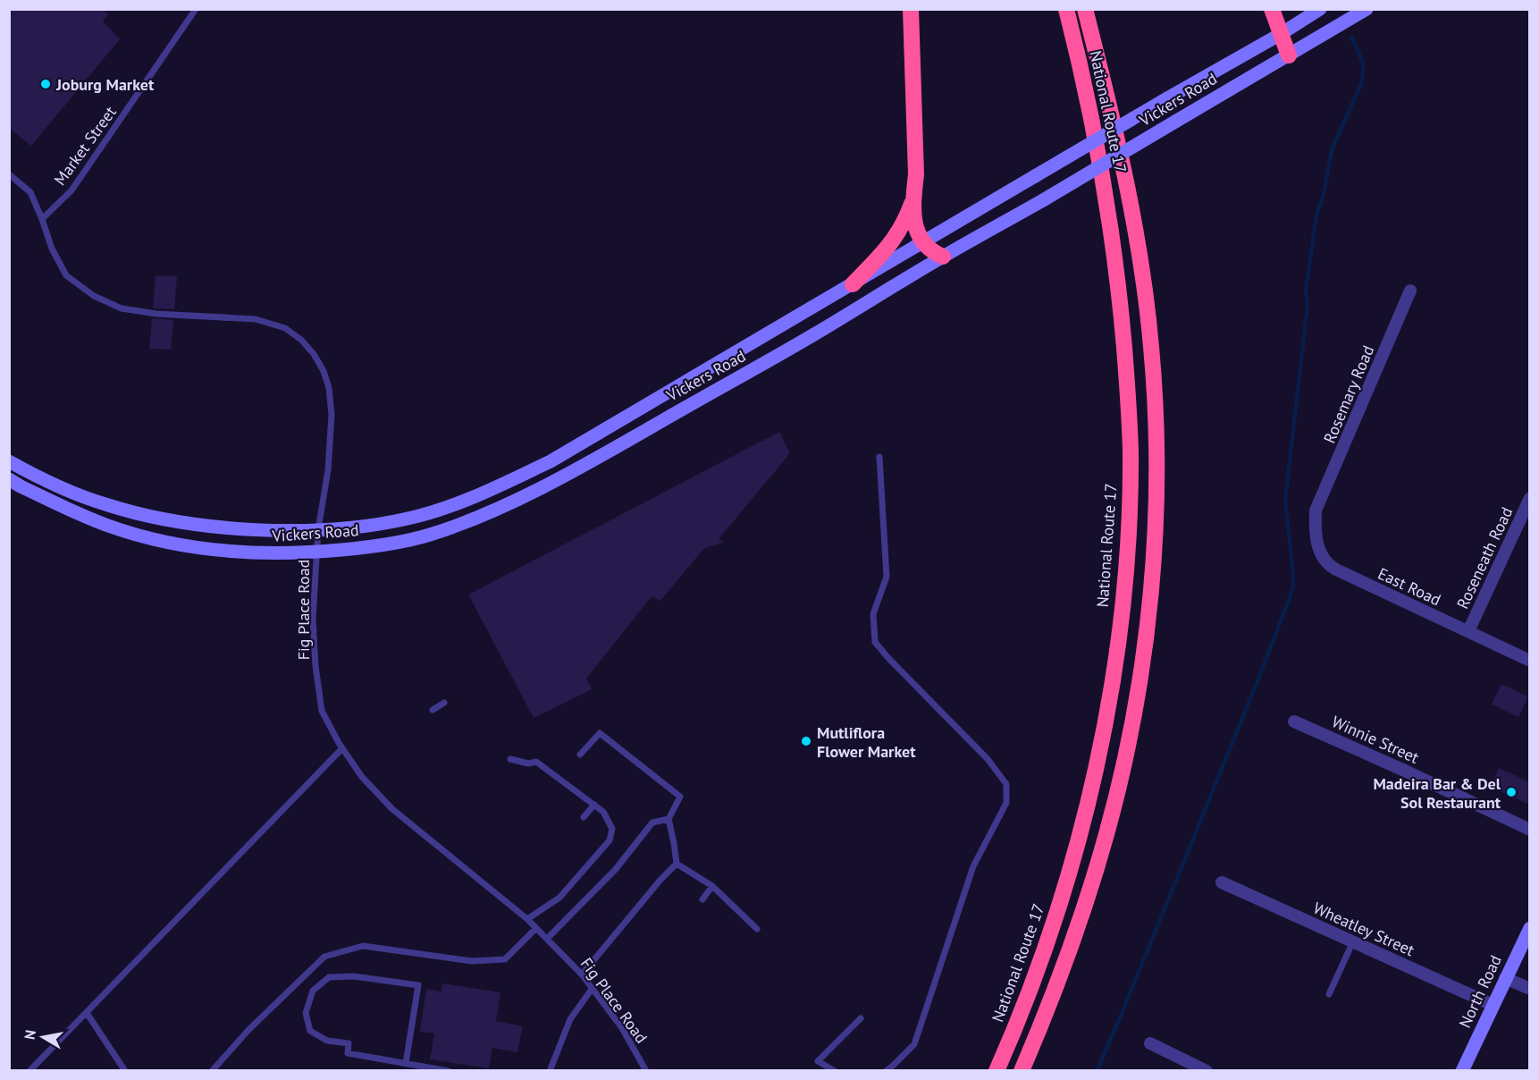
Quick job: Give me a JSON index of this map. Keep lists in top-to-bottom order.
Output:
{
  "streets": {
    "highway": ["National Route 17"],
    "main road": ["Vickers Road", "North Road"],
    "street": [
      "Rosemary Road",
      "Roseneath Road",
      "East Road",
      "Winnie Street",
      "Wheatley Street"
    ],
    "lane": ["Market Street", "Fig Place Road"]
  },
  "crossings": [
    ["Vickers Road", "Fig Place Road"],
    ["Market Street", "Fig Place Road"],
    ["Rosemary Road", "East Road"],
    ["Roseneath Road", "East Road"],
    ["Wheatley Street", "North Road"]
  ],
  "places": ["Joburg Market", "Mutliflora Flower Market", "Madeira Bar & Del Sol Restaurant"],
  "north": "left"
}
